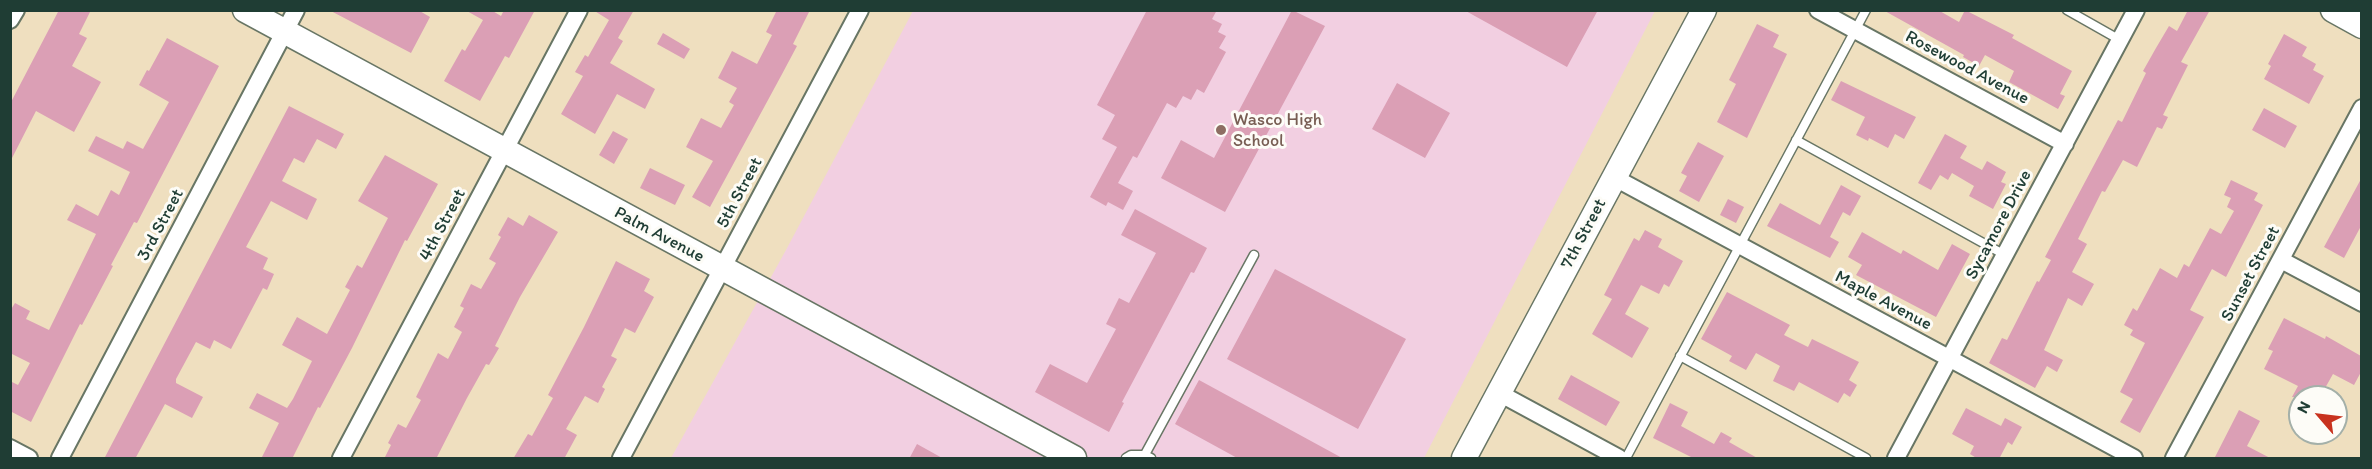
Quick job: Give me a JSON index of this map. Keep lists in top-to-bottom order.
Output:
{
  "streets": {
    "main road": ["7th Street", "Palm Avenue"],
    "street": [
      "Rosewood Avenue",
      "5th Street",
      "3rd Street",
      "4th Street",
      "Sycamore Drive",
      "Sunset Street",
      "Maple Avenue"
    ]
  },
  "crossings": [
    ["Rosewood Avenue", "Sycamore Drive"],
    ["5th Street", "Palm Avenue"],
    ["3rd Street", "Palm Avenue"],
    ["4th Street", "Palm Avenue"],
    ["Sycamore Drive", "Maple Avenue"],
    ["7th Street", "Maple Avenue"]
  ],
  "places": ["Wasco High School"],
  "north": "top left"
}
